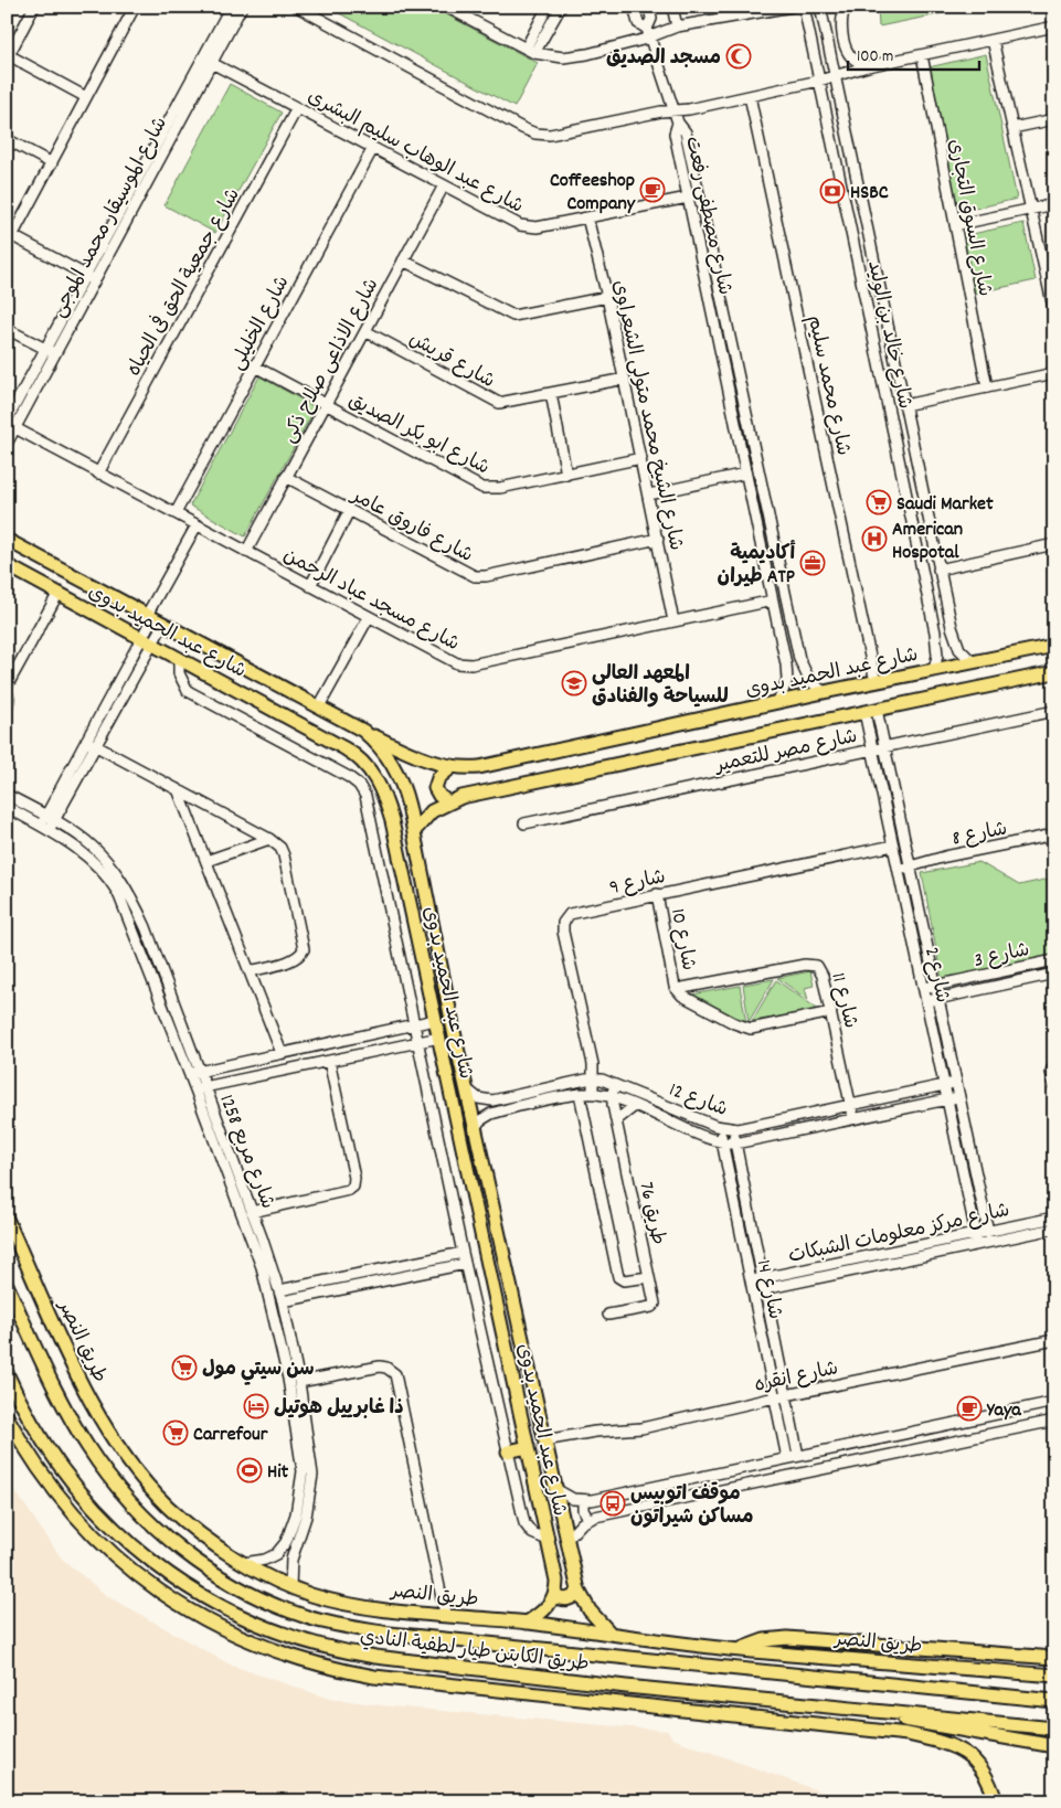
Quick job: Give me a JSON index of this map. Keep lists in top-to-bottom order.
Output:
{
  "streets": {
    "main road": ["شارع عبد الحميد بدوى", "طريق النصر", "طريق الكابتن طيار لطفية النادي"],
    "street": [
      "شارع عبد الوهاب سليم البشرى",
      "شارع مصطفى رفعت",
      "شارع الموسيقار محمد الموجى",
      "شارع السوق التجارى",
      "شارع جمعية الحق فى الحياه",
      "شارع الخليلى",
      "شارع خالد بن الوليد",
      "شارع قريش",
      "شارع الاذاعى صلاح ذكى",
      "شارع محمد سليم",
      "شارع الشيخ محمد متولى الشعراوى",
      "شارع ابو بكر الصديق",
      "شارع فاروق عامر",
      "شارع مسجد عباد الرحمن",
      "شارع مصر للتعمير",
      "شارع 8",
      "شارع 9",
      "شارع 10",
      "شارع 3",
      "شارع 2",
      "شارع 11",
      "شارع 12",
      "شارع مربع 1258",
      "طريق 76",
      "شارع مركز معلومات الشبكات",
      "شارع 14",
      "شارع انقره"
    ]
  },
  "crossings": [
    ["شارع عبد الوهاب سليم البشرى", "شارع مصطفى رفعت"],
    ["شارع عبد الوهاب سليم البشرى", "شارع الموسيقار محمد الموجى"],
    ["شارع عبد الوهاب سليم البشرى", "شارع جمعية الحق فى الحياه"],
    ["شارع عبد الوهاب سليم البشرى", "شارع الخليلى"],
    ["شارع عبد الوهاب سليم البشرى", "شارع الاذاعى صلاح ذكى"],
    ["شارع عبد الوهاب سليم البشرى", "شارع الشيخ محمد متولى الشعراوى"],
    ["شارع مصطفى رفعت", "شارع مسجد عباد الرحمن"],
    ["شارع مصطفى رفعت", "شارع عبد الحميد بدوى"],
    ["شارع الموسيقار محمد الموجى", "شارع مسجد عباد الرحمن"],
    ["شارع جمعية الحق فى الحياه", "شارع مسجد عباد الرحمن"],
    ["شارع الخليلى", "شارع ابو بكر الصديق"],
    ["شارع الخليلى", "شارع مسجد عباد الرحمن"],
    ["شارع خالد بن الوليد", "شارع عبد الحميد بدوى"],
    ["شارع قريش", "شارع الاذاعى صلاح ذكى"],
    ["شارع قريش", "شارع الشيخ محمد متولى الشعراوى"],
    ["شارع الاذاعى صلاح ذكى", "شارع ابو بكر الصديق"],
    ["شارع الاذاعى صلاح ذكى", "شارع فاروق عامر"],
    ["شارع الاذاعى صلاح ذكى", "شارع مسجد عباد الرحمن"],
    ["شارع محمد سليم", "شارع عبد الحميد بدوى"],
    ["شارع الشيخ محمد متولى الشعراوى", "شارع ابو بكر الصديق"],
    ["شارع الشيخ محمد متولى الشعراوى", "شارع فاروق عامر"],
    ["شارع الشيخ محمد متولى الشعراوى", "شارع مسجد عباد الرحمن"],
    ["شارع عبد الحميد بدوى", "شارع 12"],
    ["شارع عبد الحميد بدوى", "طريق النصر"],
    ["شارع عبد الحميد بدوى", "شارع انقره"],
    ["شارع مصر للتعمير", "شارع 2"],
    ["شارع 8", "شارع 2"],
    ["شارع 9", "شارع 10"],
    ["شارع 9", "شارع 2"],
    ["شارع 9", "شارع 12"],
    ["شارع 10", "شارع 11"],
    ["شارع 3", "شارع 2"],
    ["شارع 2", "شارع 12"],
    ["شارع 2", "شارع مركز معلومات الشبكات"],
    ["شارع 11", "شارع 12"],
    ["شارع 12", "طريق 76"],
    ["شارع 12", "شارع 14"],
    ["شارع مربع 1258", "طريق النصر"],
    ["شارع مركز معلومات الشبكات", "شارع 14"],
    ["شارع 14", "شارع انقره"]
  ],
  "places": {
    "mosque": ["مسجد الصديق"],
    "cafe": ["Coffeeshop Company", "Yaya"],
    "bank": ["HSBC"],
    "supermarket": ["Saudi Market", "سن سيتي مول", "Carrefour"],
    "hospital": ["American Hospotal"],
    "office": ["أكاديمية طيران ATP"],
    "school or university": ["المعهد العالى للسياحة والفنادق"],
    "hotel": ["ذا غابرييل هوتيل"],
    "sports": ["Hit"],
    "bus stop": ["موقف اتوبيس مساكن شيراتون"]
  },
  "scale_bar": "100 m"
}
